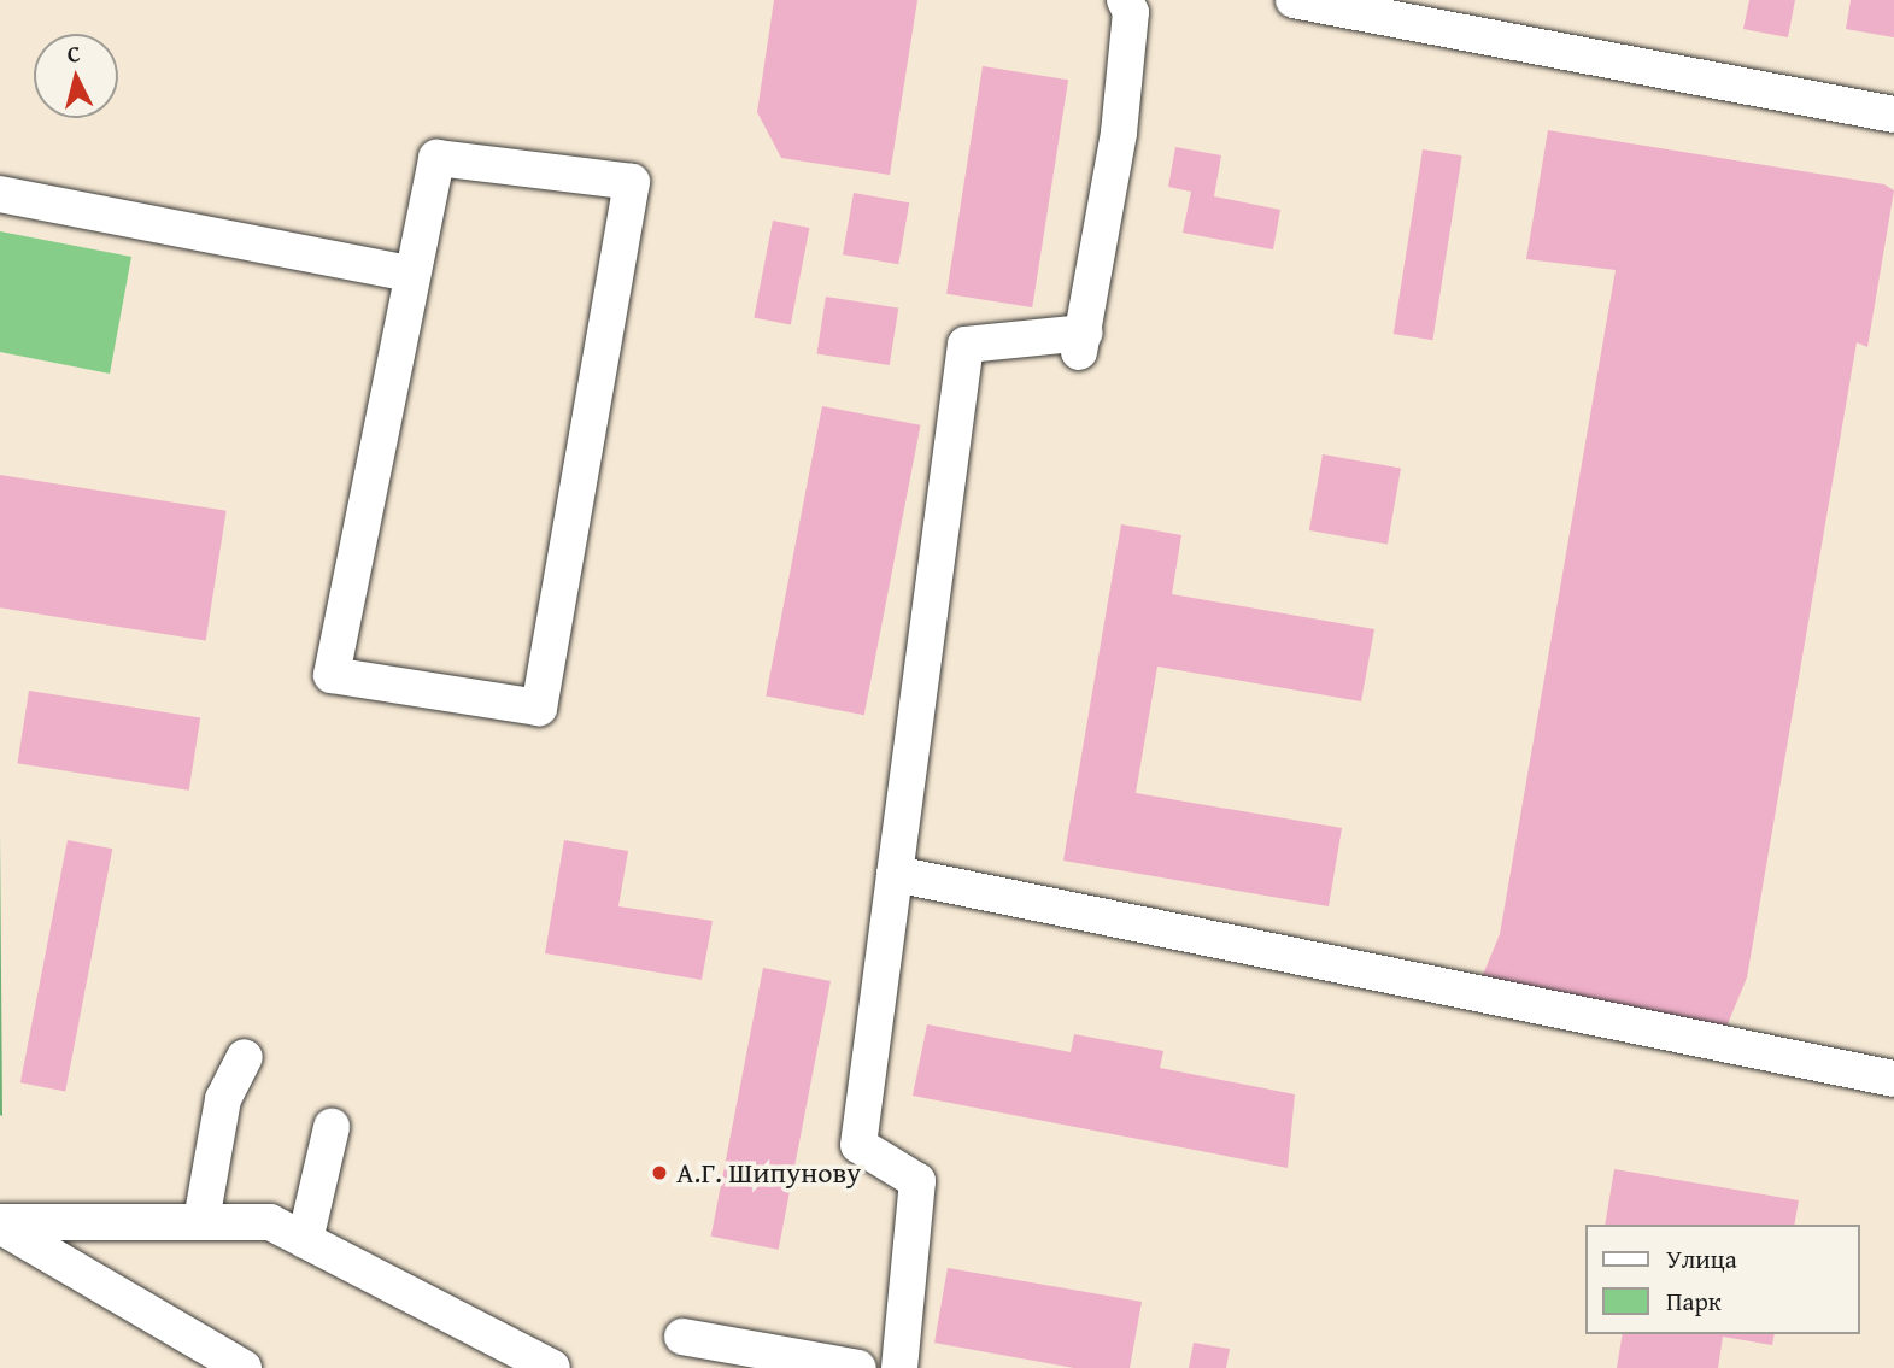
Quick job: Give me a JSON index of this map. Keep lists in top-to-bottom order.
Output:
{
  "places": ["А.Г. Шипунову"],
  "legend": ["Улица", "Парк"],
  "north": "top"
}
